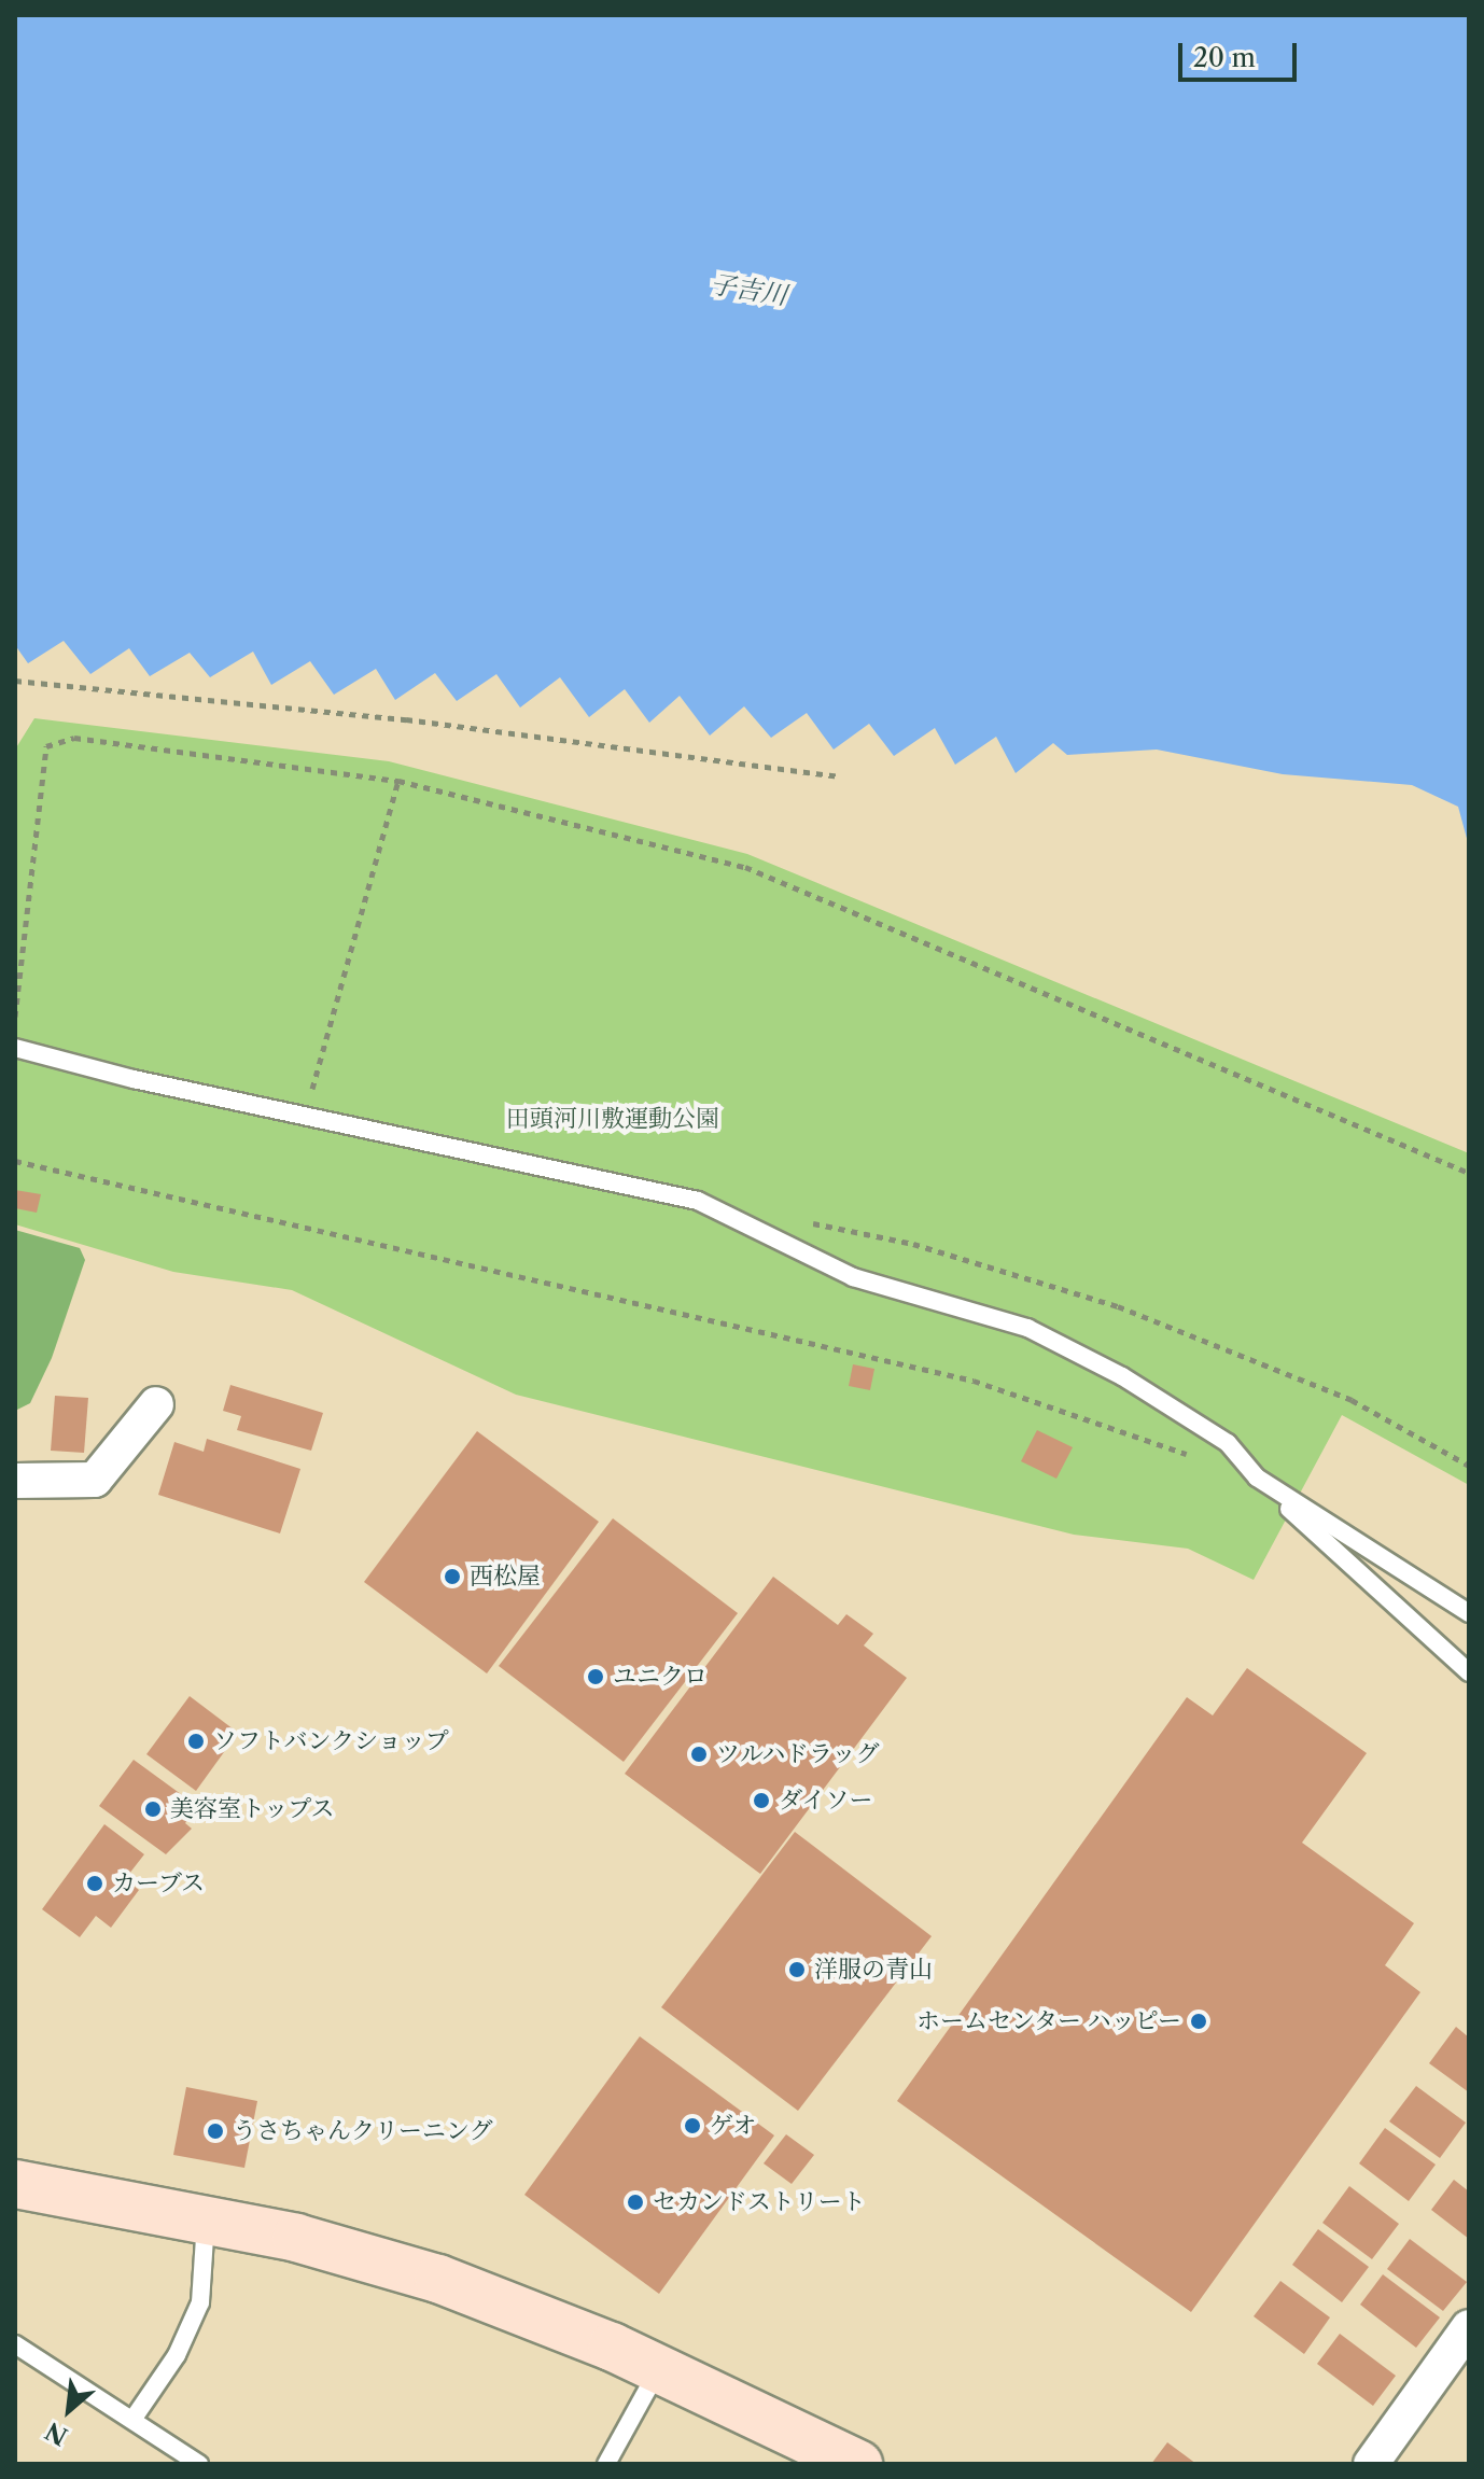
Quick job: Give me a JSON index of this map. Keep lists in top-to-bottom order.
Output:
{
  "water": ["子吉川"],
  "parks": ["田頭河川敷運動公園"],
  "places": [
    "西松屋",
    "ユニクロ",
    "ソフトバンクショップ",
    "ツルハドラッグ",
    "ダイソー",
    "美容室トップス",
    "カーブス",
    "洋服の青山",
    "ホームセンター ハッピー",
    "ゲオ",
    "うさちゃんクリーニング",
    "セカンドストリート"
  ],
  "scale_bar": "20 m",
  "north": "bottom left"
}
